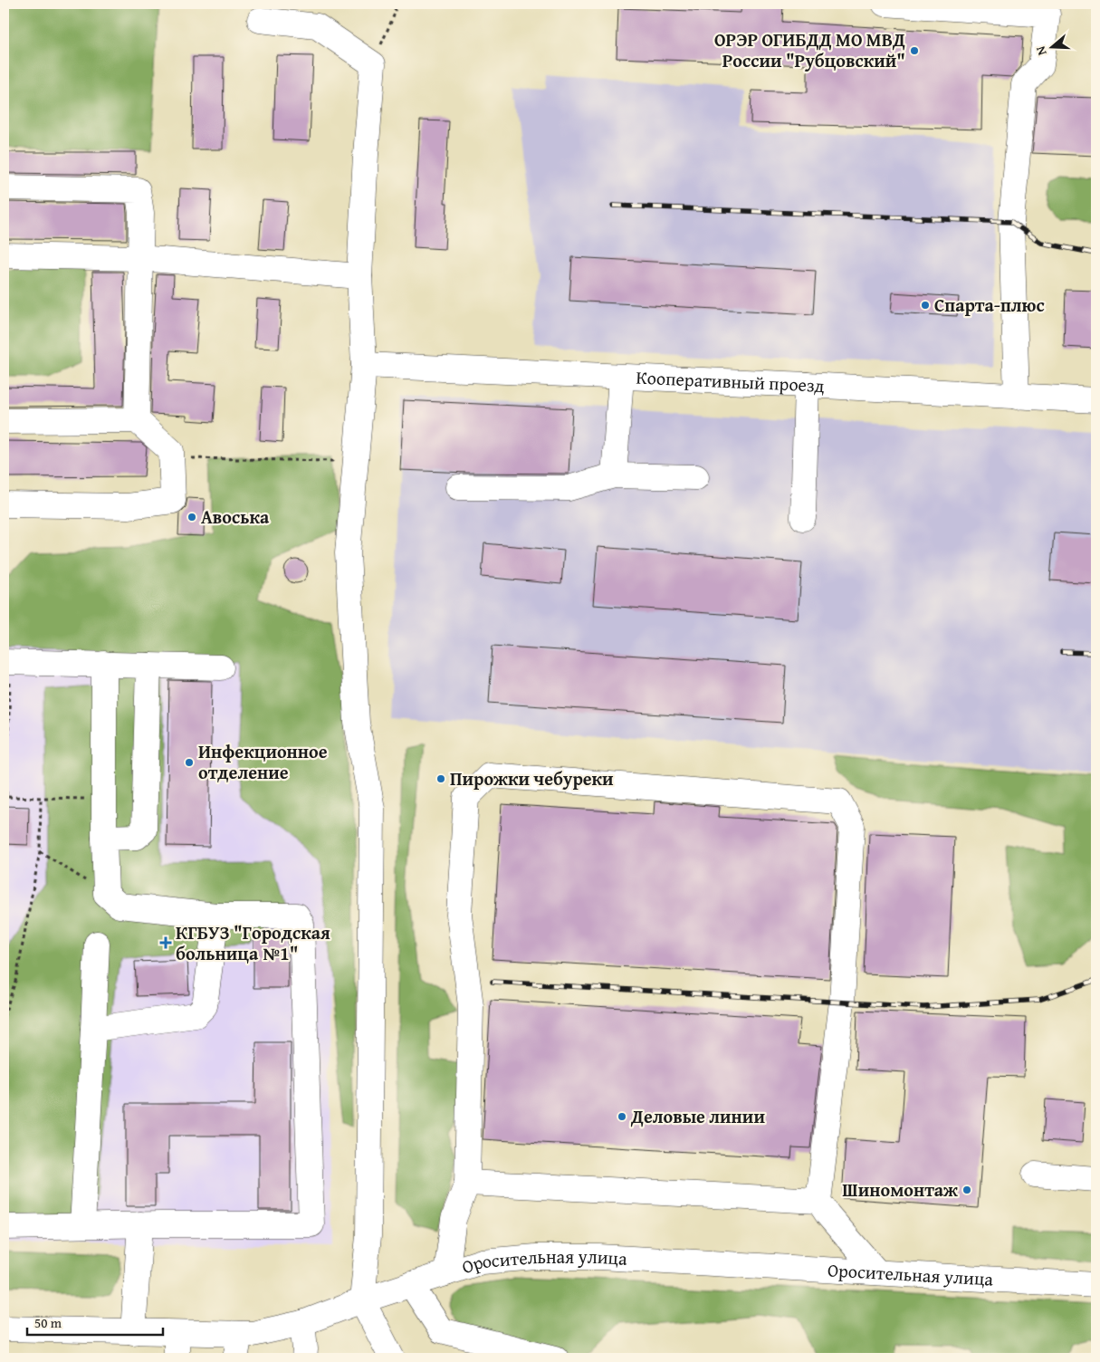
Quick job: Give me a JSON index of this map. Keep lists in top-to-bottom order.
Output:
{
  "streets": {
    "street": ["Кооперативный проезд", "Оросительная улица"]
  },
  "places": {
    "other": [
      "ОРЭР ОГИБДД МО МВД России \"Рубцовский\"",
      "Спарта-плюс",
      "Авоська",
      "Инфекционное отделение",
      "Пирожки чебуреки",
      "Деловые линии",
      "Шиномонтаж"
    ],
    "health": ["КГБУЗ \"Городская больница №1\""]
  },
  "scale_bar": "50 m",
  "north": "left"
}
